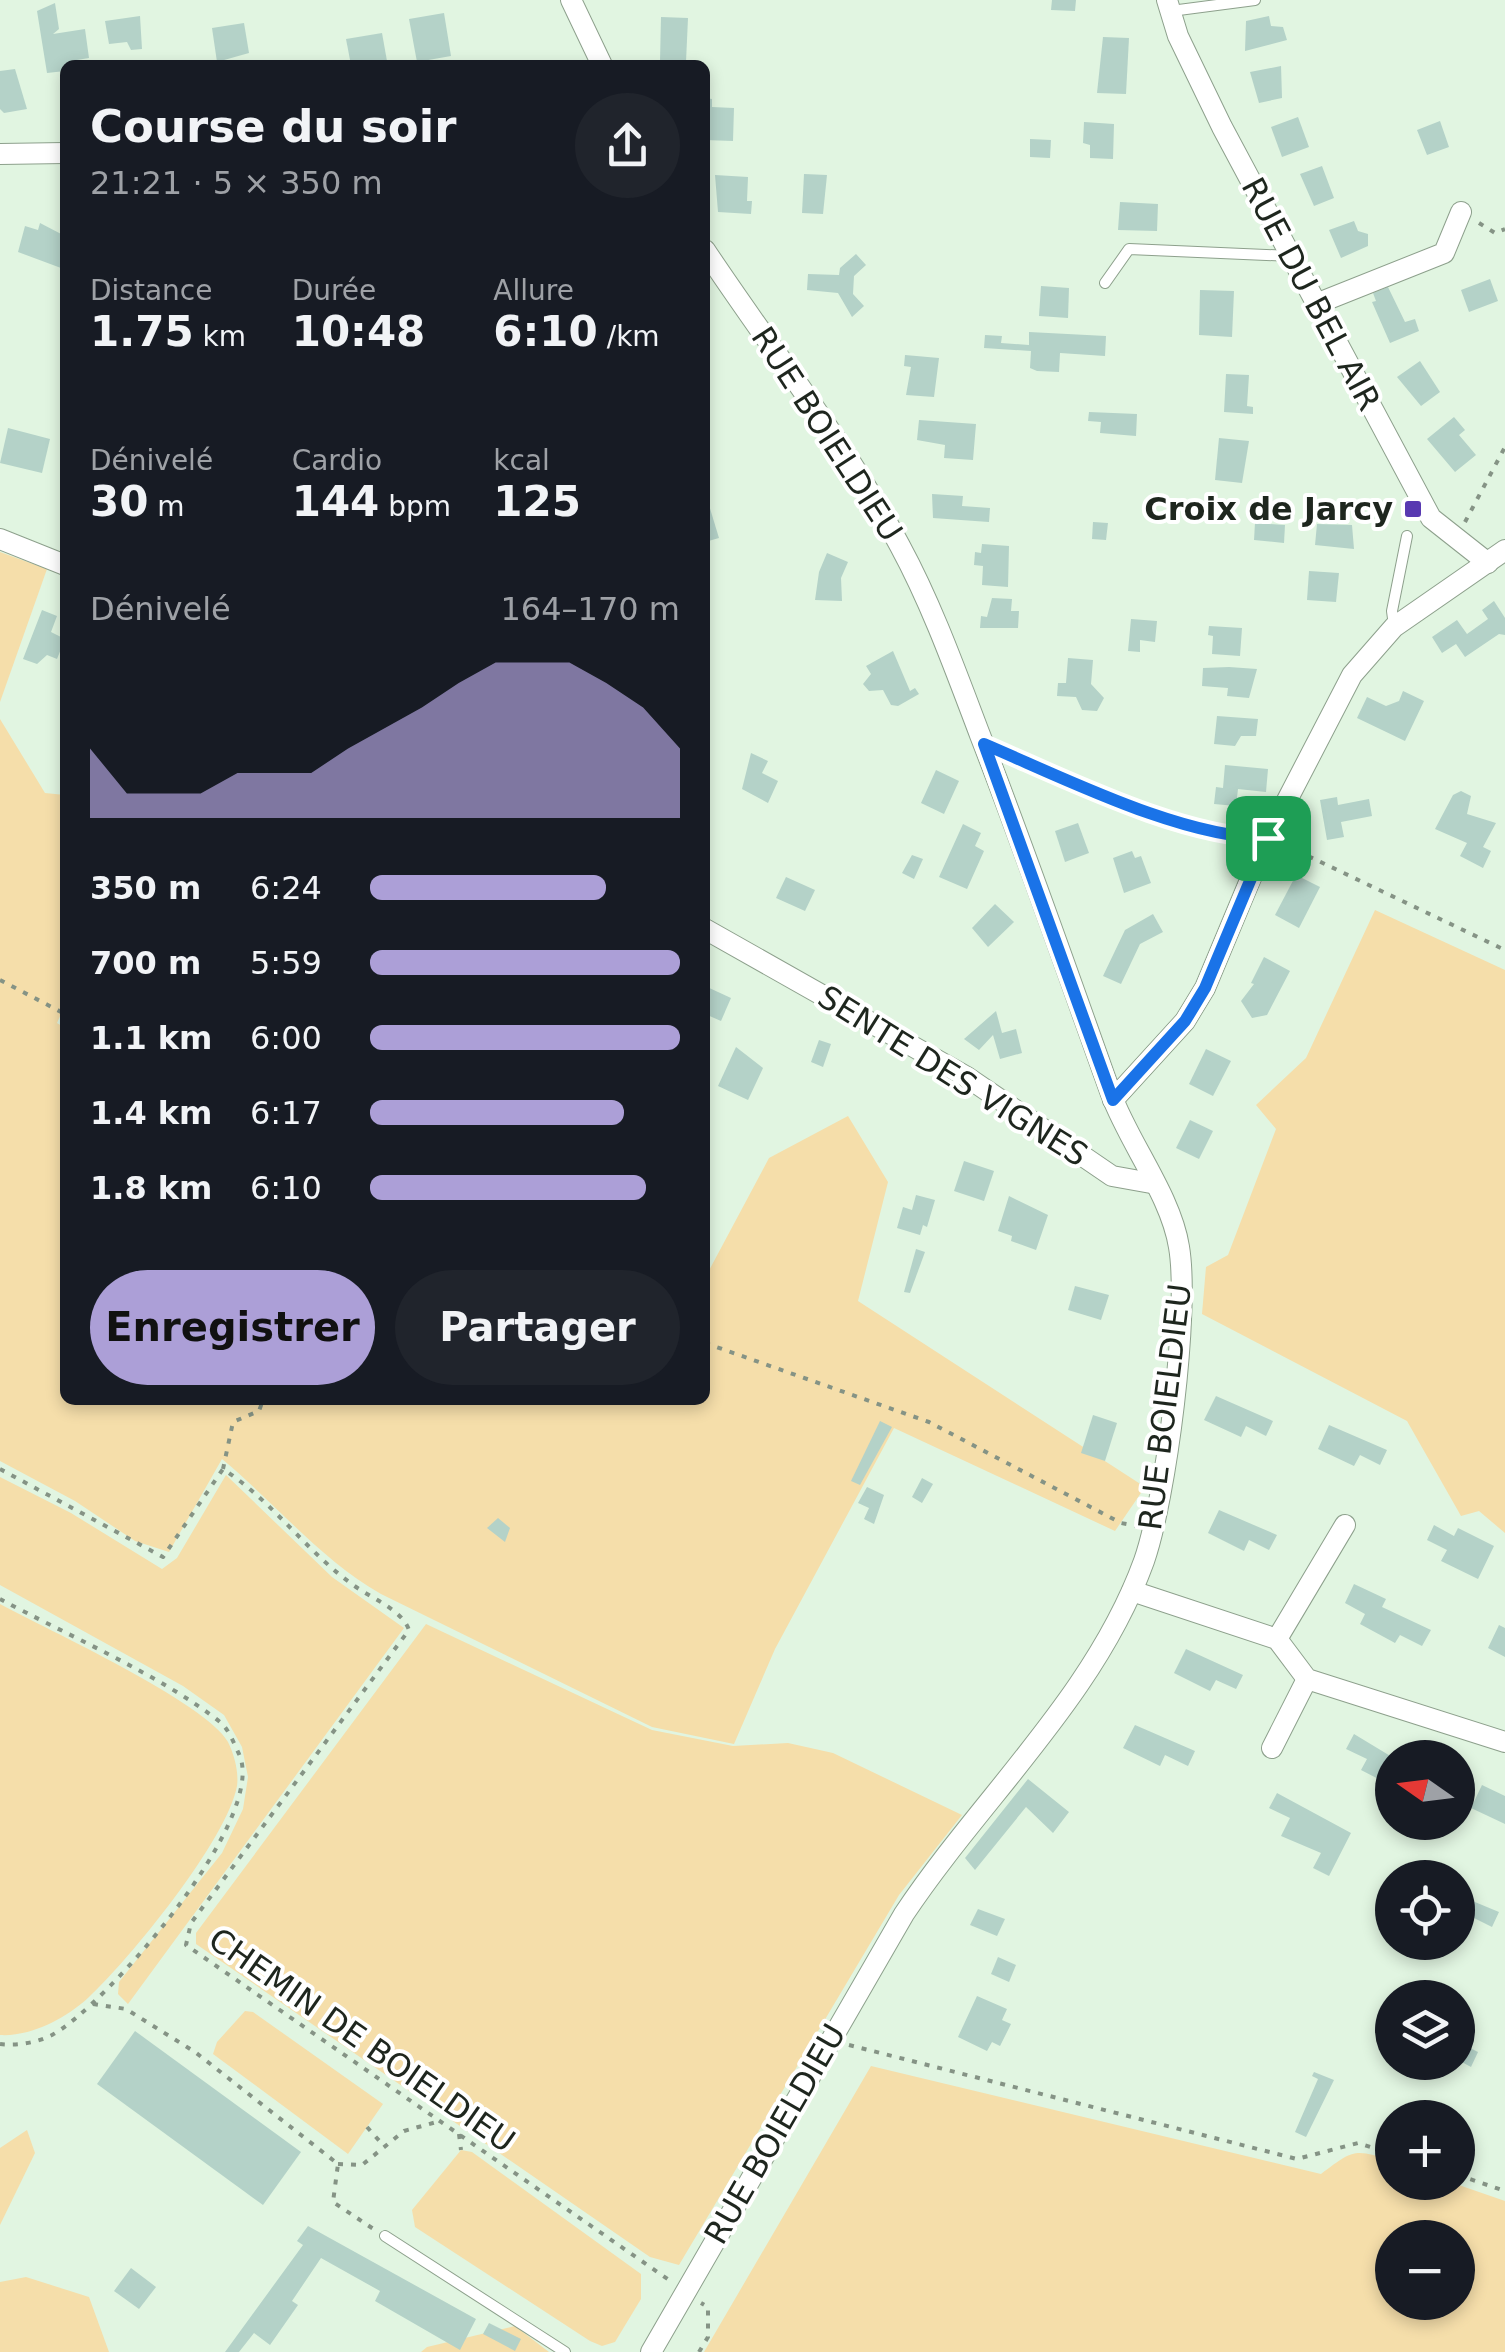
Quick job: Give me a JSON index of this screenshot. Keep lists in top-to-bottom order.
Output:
{
  "streets": {
    "street": ["RUE DU BEL AIR", "RUE BOIELDIEU", "SENTE DES VIGNES"],
    "path": ["CHEMIN DE BOIELDIEU"]
  },
  "crossings": [
    ["RUE BOIELDIEU", "SENTE DES VIGNES"],
    ["RUE BOIELDIEU", "CHEMIN DE BOIELDIEU"]
  ],
  "places": {
    "transit": ["Croix de Jarcy"]
  },
  "north": "left",
  "page": {
    "heading": ["Course du soir", "21:21 · 5 × 350 m"],
    "stats": [
      ["Distance", "1.75 km"],
      ["Durée", "10:48"],
      ["Allure", "6:10 /km"],
      ["Dénivelé", "30 m"],
      ["Cardio", "144 bpm"],
      ["kcal", "125"]
    ],
    "chart": ["Dénivelé", "164–170 m"],
    "list": [
      {
        "name": "350 m",
        "note": "6:24"
      },
      {
        "name": "700 m",
        "note": "5:59"
      },
      {
        "name": "1.1 km",
        "note": "6:00"
      },
      {
        "name": "1.4 km",
        "note": "6:17"
      },
      {
        "name": "1.8 km",
        "note": "6:10"
      }
    ],
    "buttons": ["Enregistrer", "Partager"],
    "map_buttons": ["+", "−"]
  }
}
